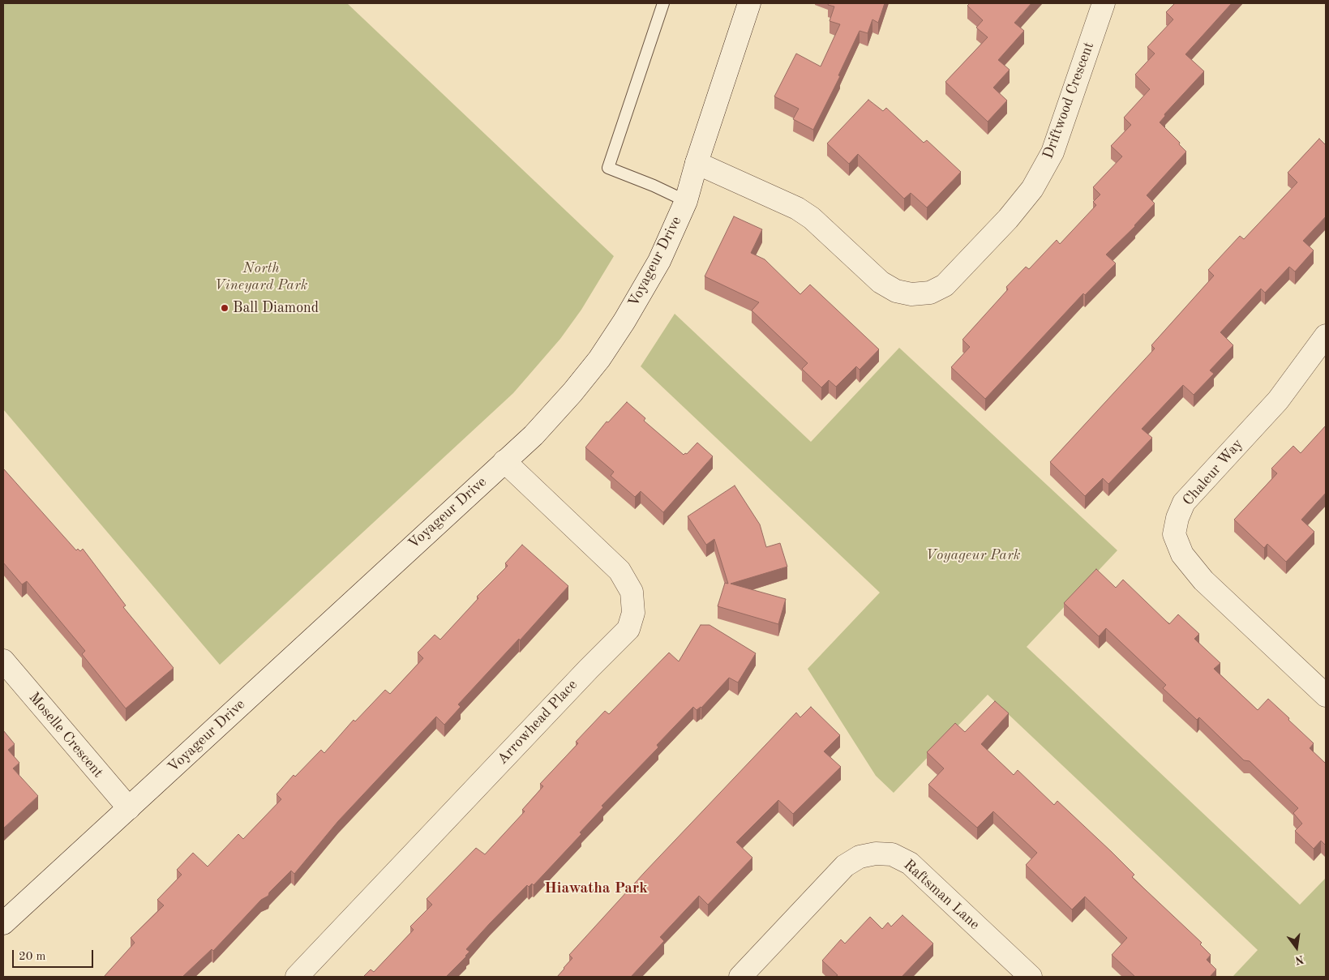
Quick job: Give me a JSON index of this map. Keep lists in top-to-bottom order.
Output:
{
  "streets": {
    "street": [
      "Driftwood Crescent",
      "Voyageur Drive",
      "Chaleur Way",
      "Arrowhead Place",
      "Moselle Crescent",
      "Raftsman Lane"
    ]
  },
  "crossings": [
    ["Driftwood Crescent", "Voyageur Drive"],
    ["Voyageur Drive", "Arrowhead Place"],
    ["Voyageur Drive", "Moselle Crescent"]
  ],
  "districts": ["Hiawatha Park"],
  "parks": ["North Vineyard Park", "Voyageur Park"],
  "places": ["Ball Diamond"],
  "scale_bar": "20 m",
  "north": "bottom"
}
